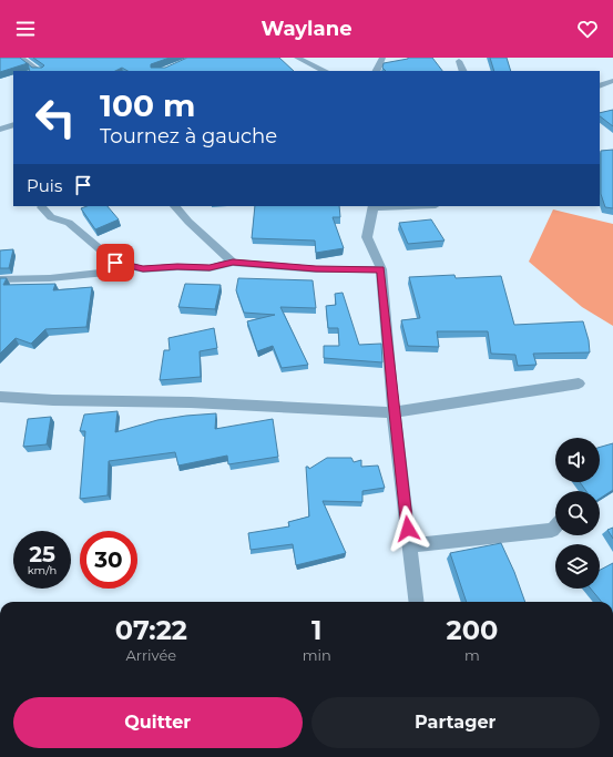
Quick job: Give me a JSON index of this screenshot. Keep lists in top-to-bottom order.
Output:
{
  "page": {
    "header": "Waylane",
    "turn": ["100 m", "Tournez à gauche"],
    "then": "Puis",
    "speed": "25 km/h",
    "limit": "30",
    "eta": [
      "07:22",
      "Arrivée",
      "1",
      "min",
      "200",
      "m"
    ],
    "buttons": ["Quitter", "Partager"]
  }
}
